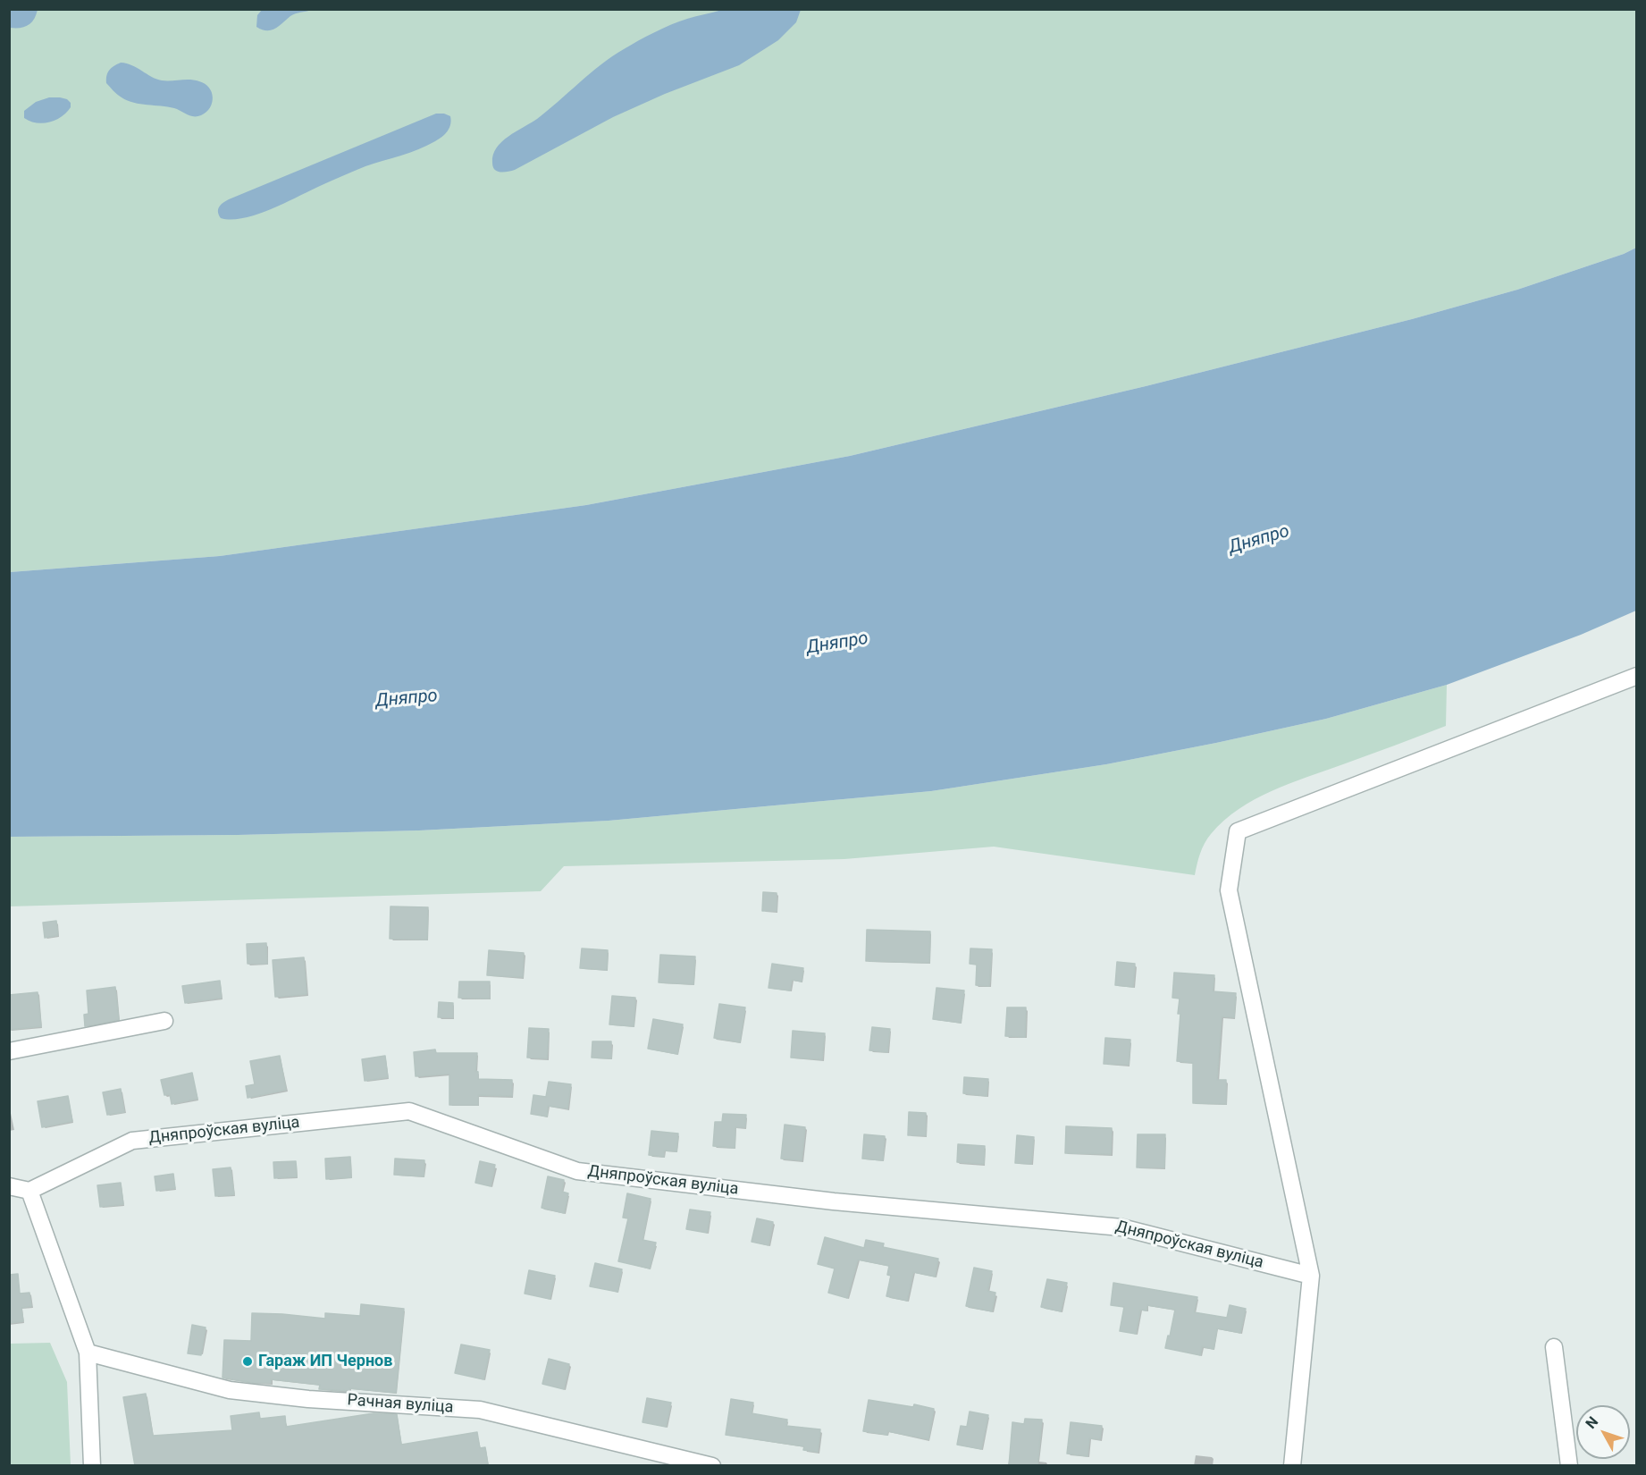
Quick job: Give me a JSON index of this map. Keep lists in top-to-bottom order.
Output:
{
  "streets": {
    "street": ["Дняпроўская вуліца", "Рачная вуліца"]
  },
  "water": ["Дняпро"],
  "places": ["Гараж ИП Чернов"],
  "north": "top left"
}
